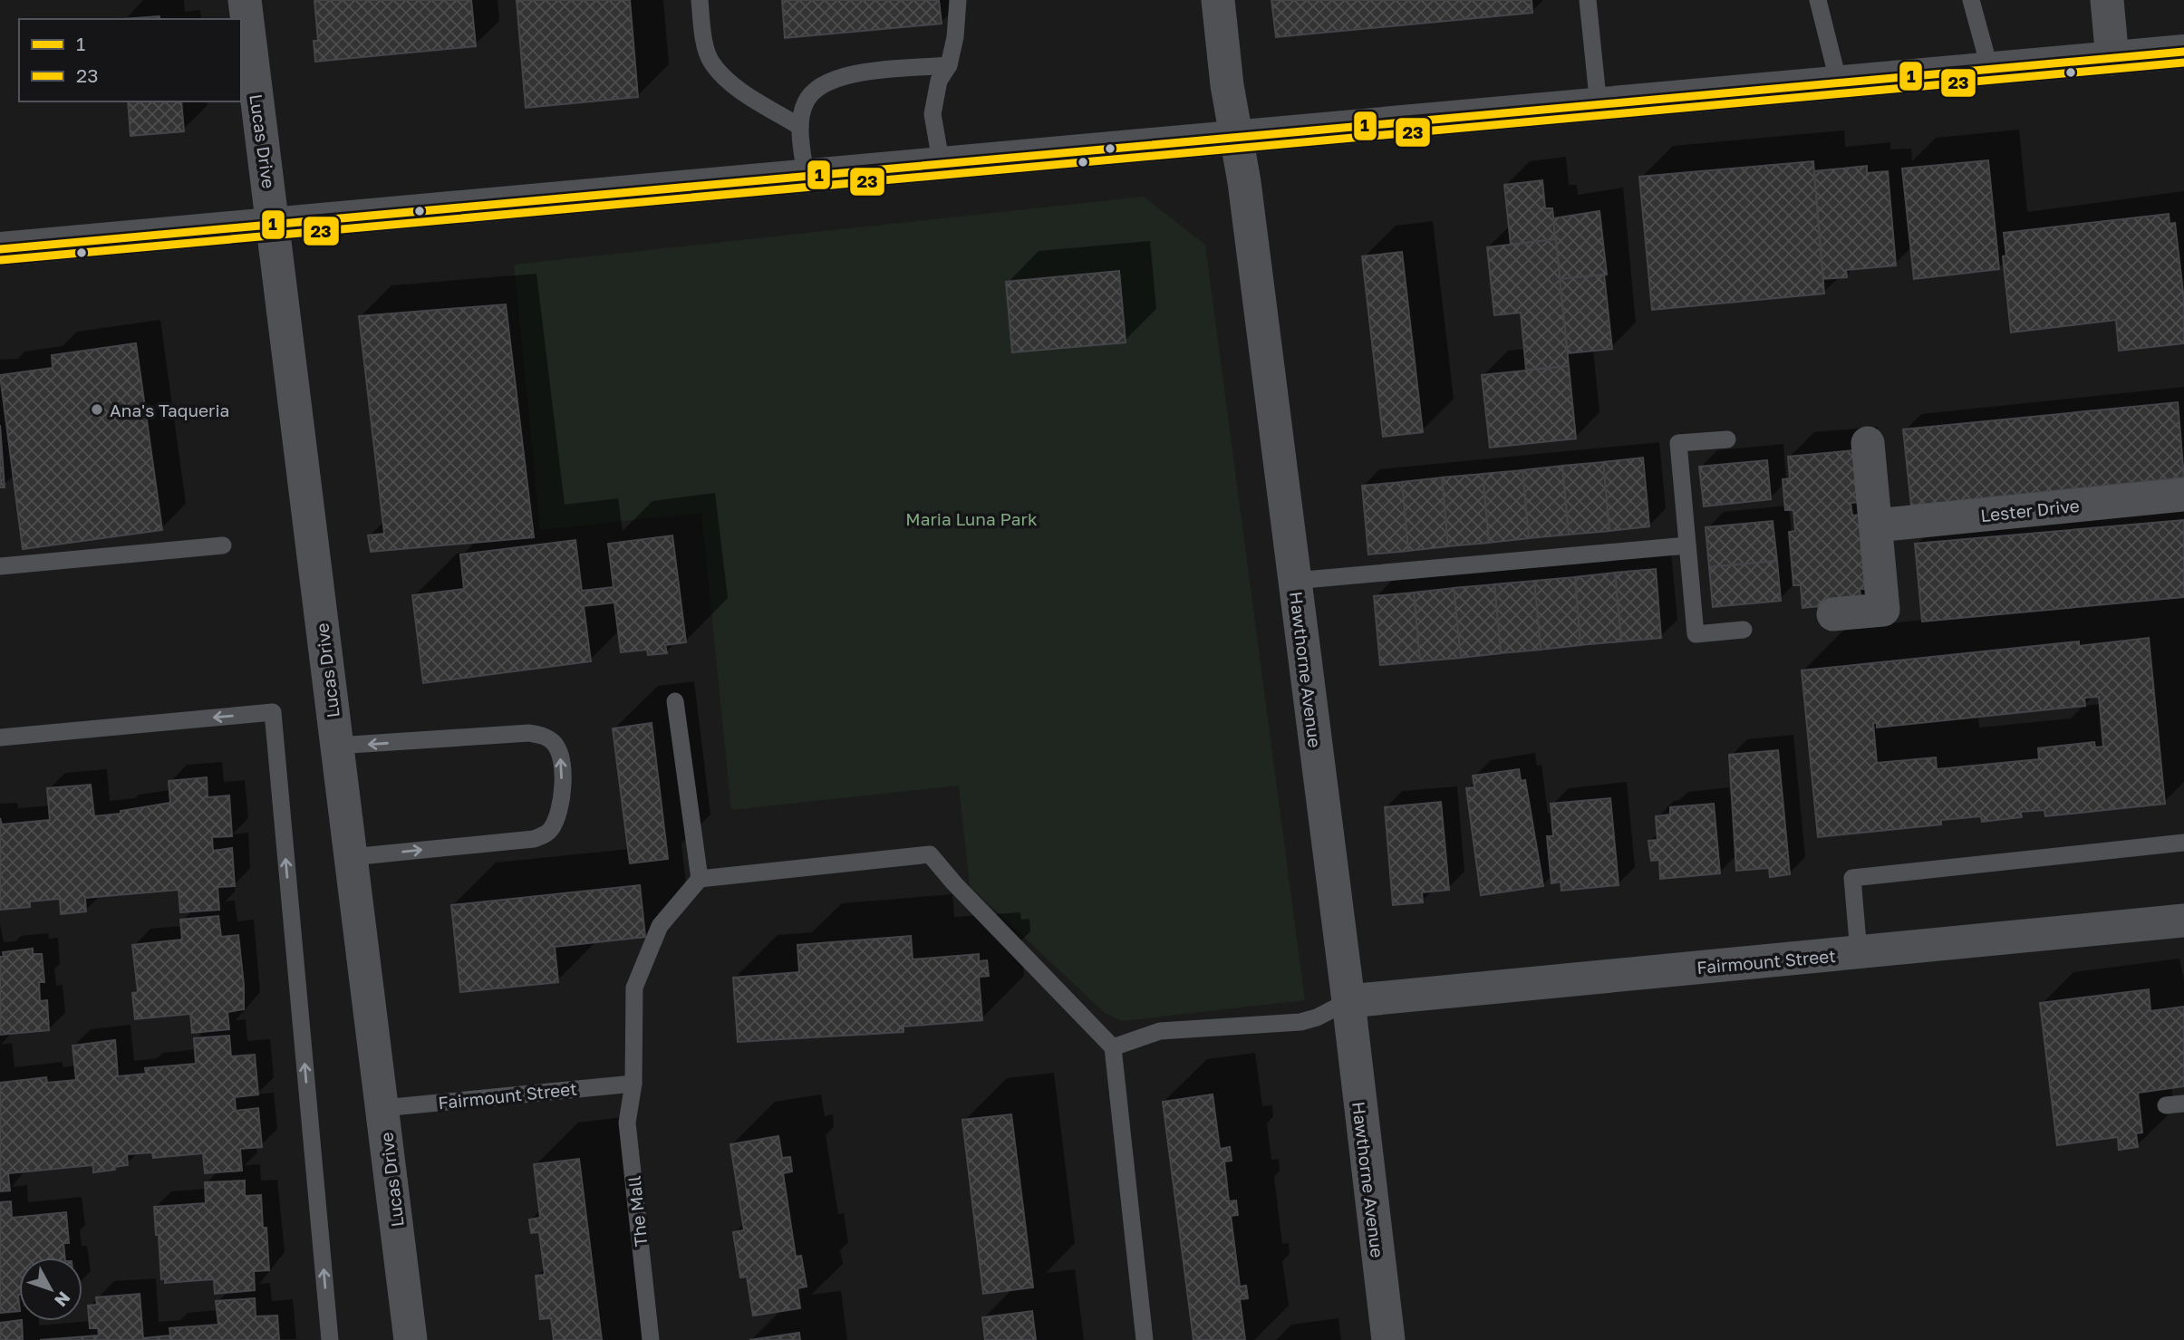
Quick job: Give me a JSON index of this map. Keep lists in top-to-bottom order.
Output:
{
  "streets": {
    "street": [
      "Lucas Drive",
      "Lester Drive",
      "Hawthorne Avenue",
      "Fairmount Street"
    ],
    "lane": ["The Mall"]
  },
  "crossings": [
    ["Lucas Drive", "Fairmount Street"],
    ["Hawthorne Avenue", "Fairmount Street"],
    ["Fairmount Street", "The Mall"]
  ],
  "parks": ["Maria Luna Park"],
  "places": ["Ana's Taqueria"],
  "lines": ["transit line 1", "transit line 23"],
  "legend": ["1", "23"],
  "north": "bottom right"
}
